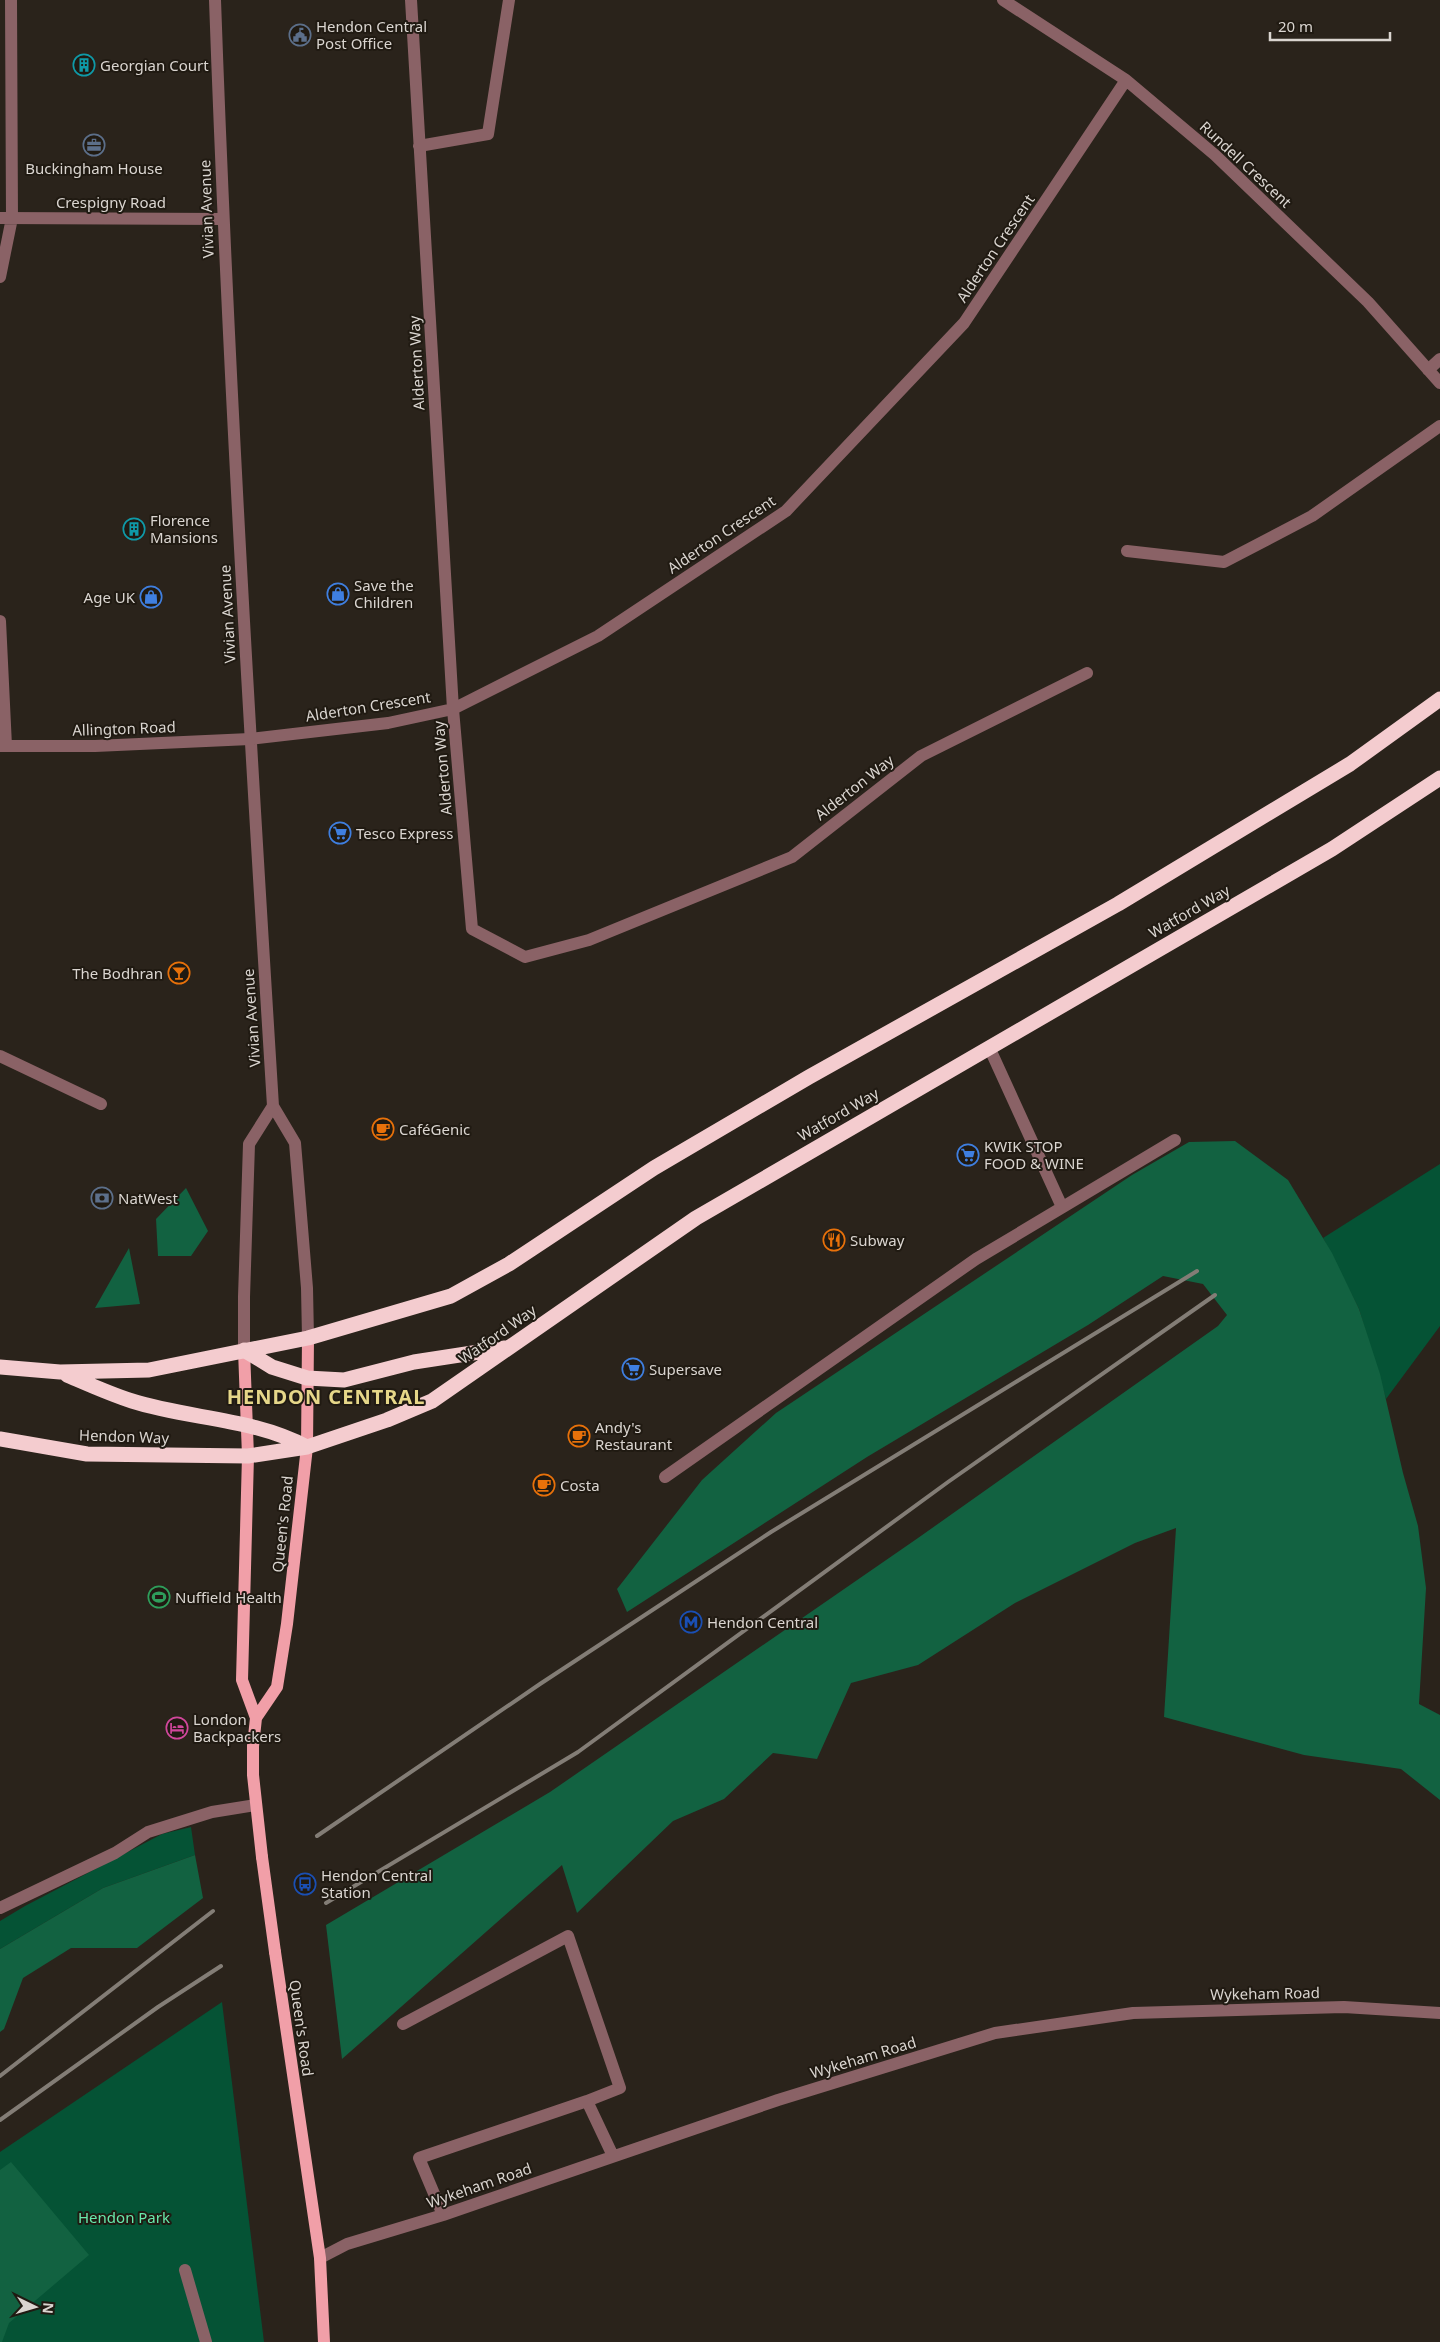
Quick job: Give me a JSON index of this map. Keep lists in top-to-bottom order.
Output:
{
  "streets": {
    "highway": ["Watford Way", "Hendon Way"],
    "main road": ["Queen's Road"],
    "street": [
      "Rundell Crescent",
      "Crespigny Road",
      "Vivian Avenue",
      "Alderton Crescent",
      "Alderton Way",
      "Allington Road",
      "Wykeham Road"
    ]
  },
  "crossings": [
    ["Rundell Crescent", "Alderton Crescent"],
    ["Crespigny Road", "Vivian Avenue"],
    ["Vivian Avenue", "Alderton Crescent"],
    ["Vivian Avenue", "Allington Road"],
    ["Vivian Avenue", "Queen's Road"],
    ["Alderton Crescent", "Alderton Way"],
    ["Alderton Crescent", "Allington Road"],
    ["Watford Way", "Hendon Way"],
    ["Watford Way", "Queen's Road"],
    ["Hendon Way", "Queen's Road"],
    ["Queen's Road", "Wykeham Road"]
  ],
  "districts": ["HENDON CENTRAL"],
  "parks": ["Hendon Park"],
  "places": {
    "public building": ["Hendon Central Post Office"],
    "building": ["Georgian Court", "Florence Mansions"],
    "office": ["Buckingham House"],
    "shop": ["Save the Children", "Age UK"],
    "supermarket": ["Tesco Express", "KWIK STOP FOOD & WINE", "Supersave"],
    "bar": ["The Bodhran"],
    "cafe": ["CaféGenic", "Andy's Restaurant", "Costa"],
    "bank": ["NatWest"],
    "restaurant": ["Subway"],
    "sports": ["Nuffield Health"],
    "metro station": ["Hendon Central"],
    "hotel": ["London Backpackers"],
    "bus stop": ["Hendon Central Station"]
  },
  "scale_bar": "20 m",
  "north": "right"
}
